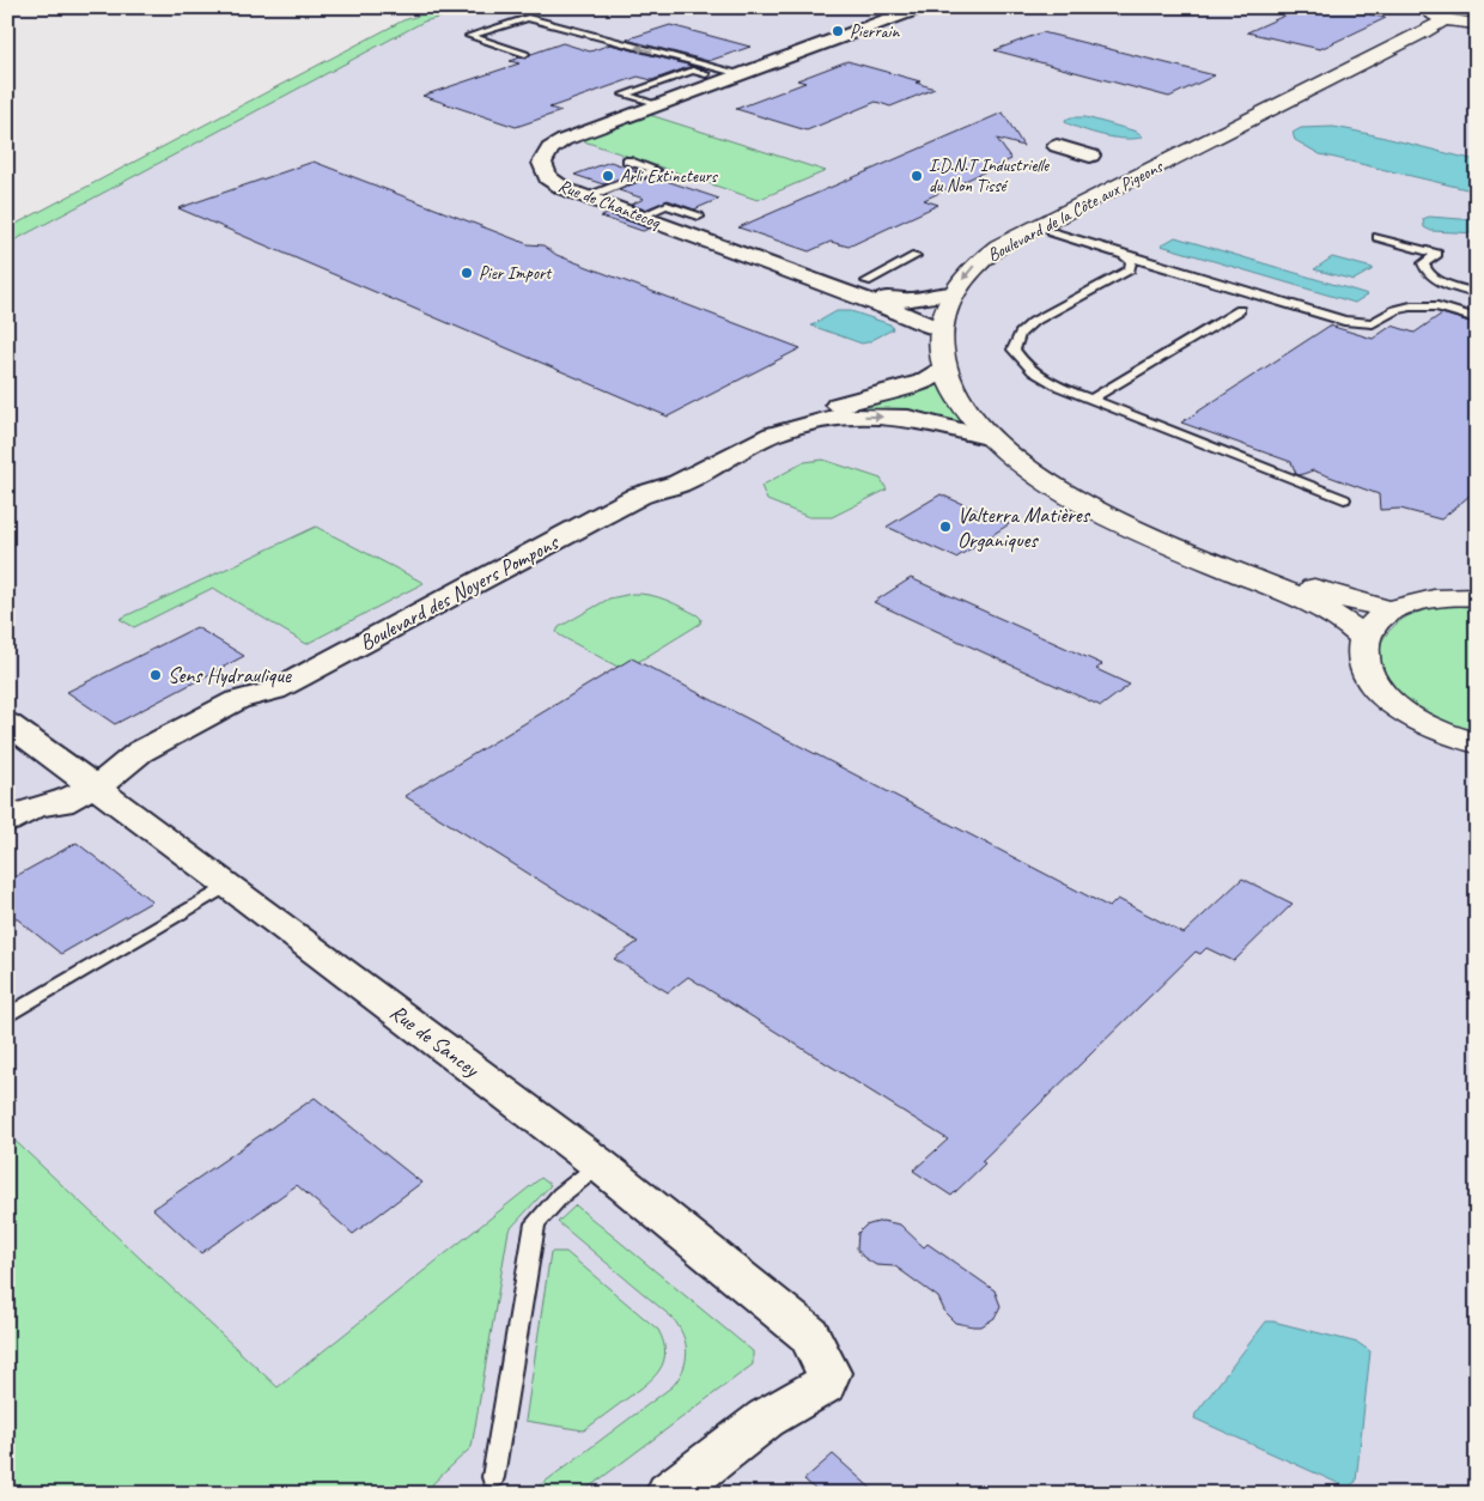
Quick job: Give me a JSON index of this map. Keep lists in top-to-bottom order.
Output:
{
  "streets": {
    "street": [
      "Rue de Chantecoq",
      "Boulevard de la Côte aux Pigeons",
      "Boulevard des Noyers Pompons",
      "Rue de Sancey"
    ]
  },
  "crossings": [
    ["Rue de Chantecoq", "Boulevard de la Côte aux Pigeons"],
    ["Boulevard de la Côte aux Pigeons", "Boulevard des Noyers Pompons"],
    ["Boulevard des Noyers Pompons", "Rue de Sancey"]
  ],
  "places": [
    "Pierrain",
    "Arli Extincteurs",
    "I.D.N.T Industrielle du Non Tissé",
    "Pier Import",
    "Valterra Matières Organiques",
    "Sens Hydraulique"
  ]
}
